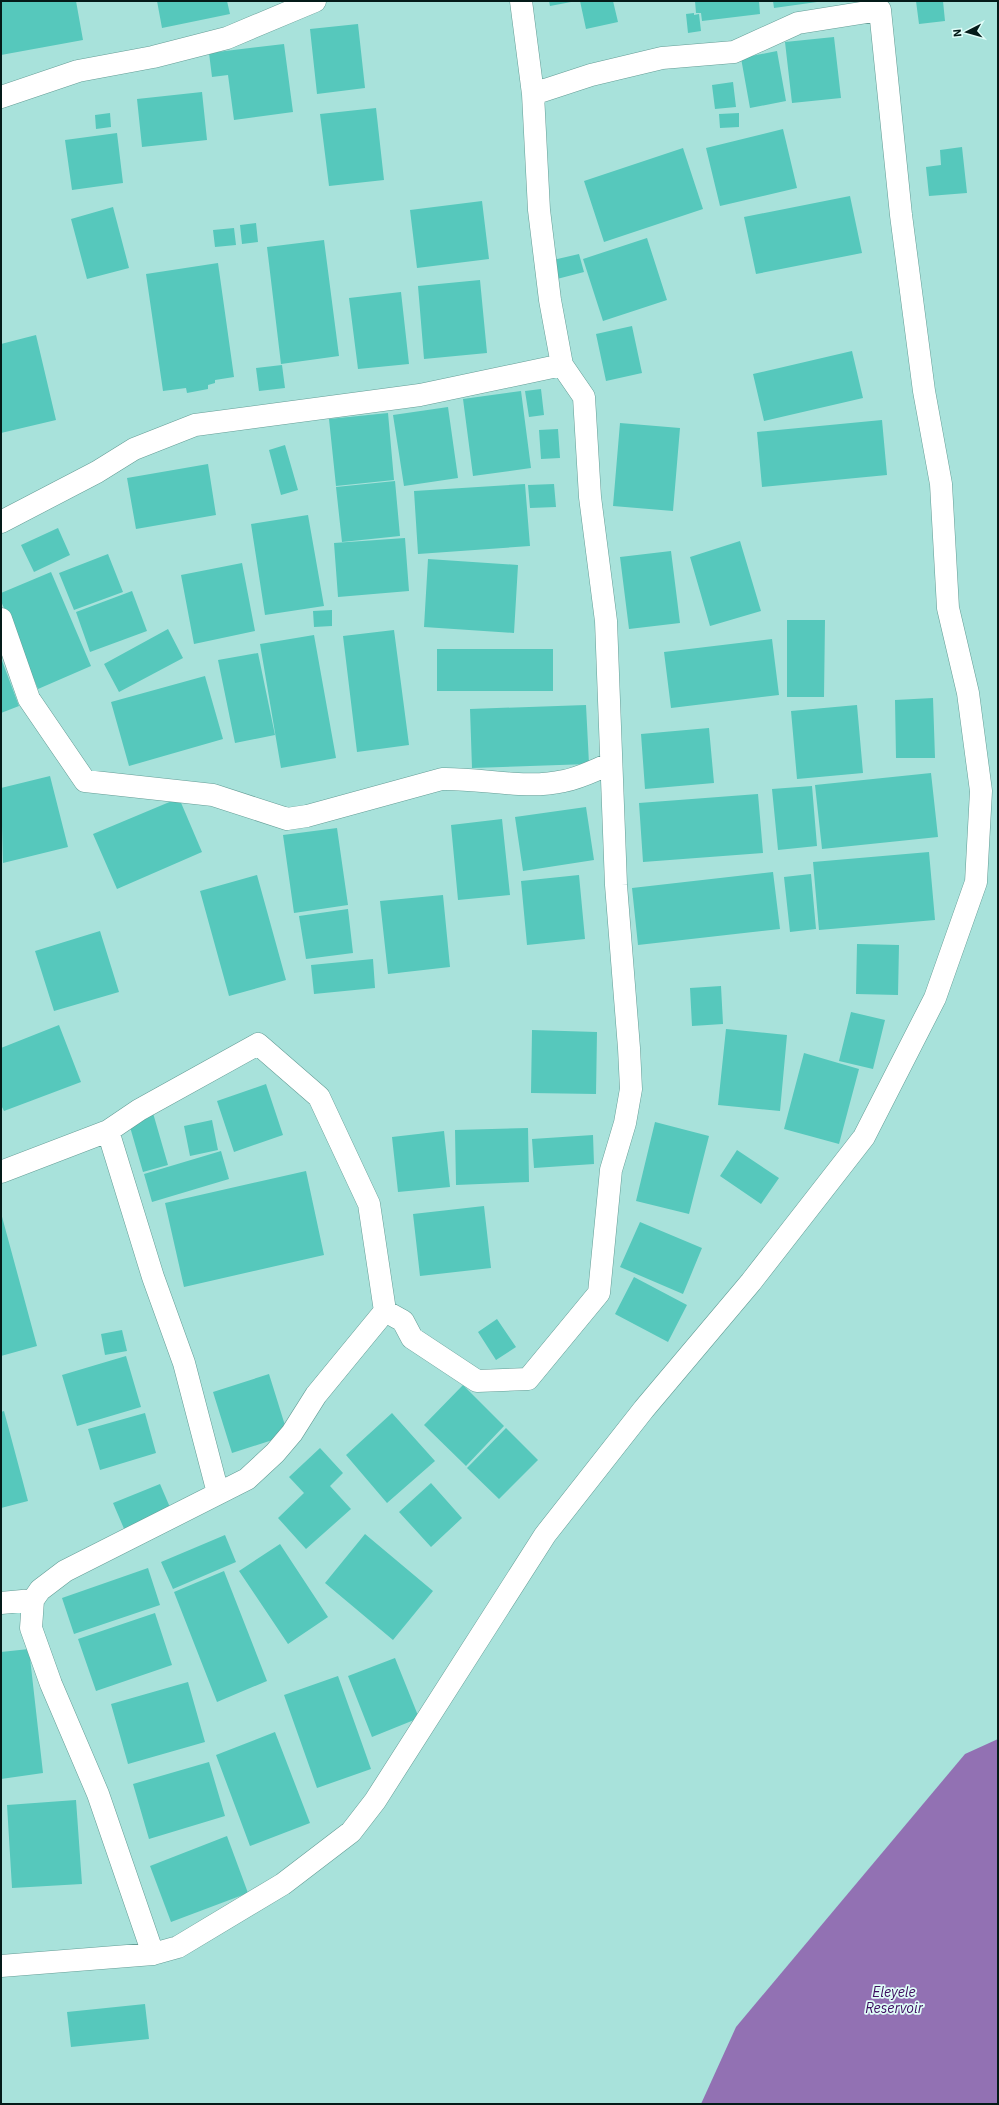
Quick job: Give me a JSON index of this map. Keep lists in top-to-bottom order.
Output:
{
  "water": ["Eleyele Reservoir"],
  "north": "left"
}
